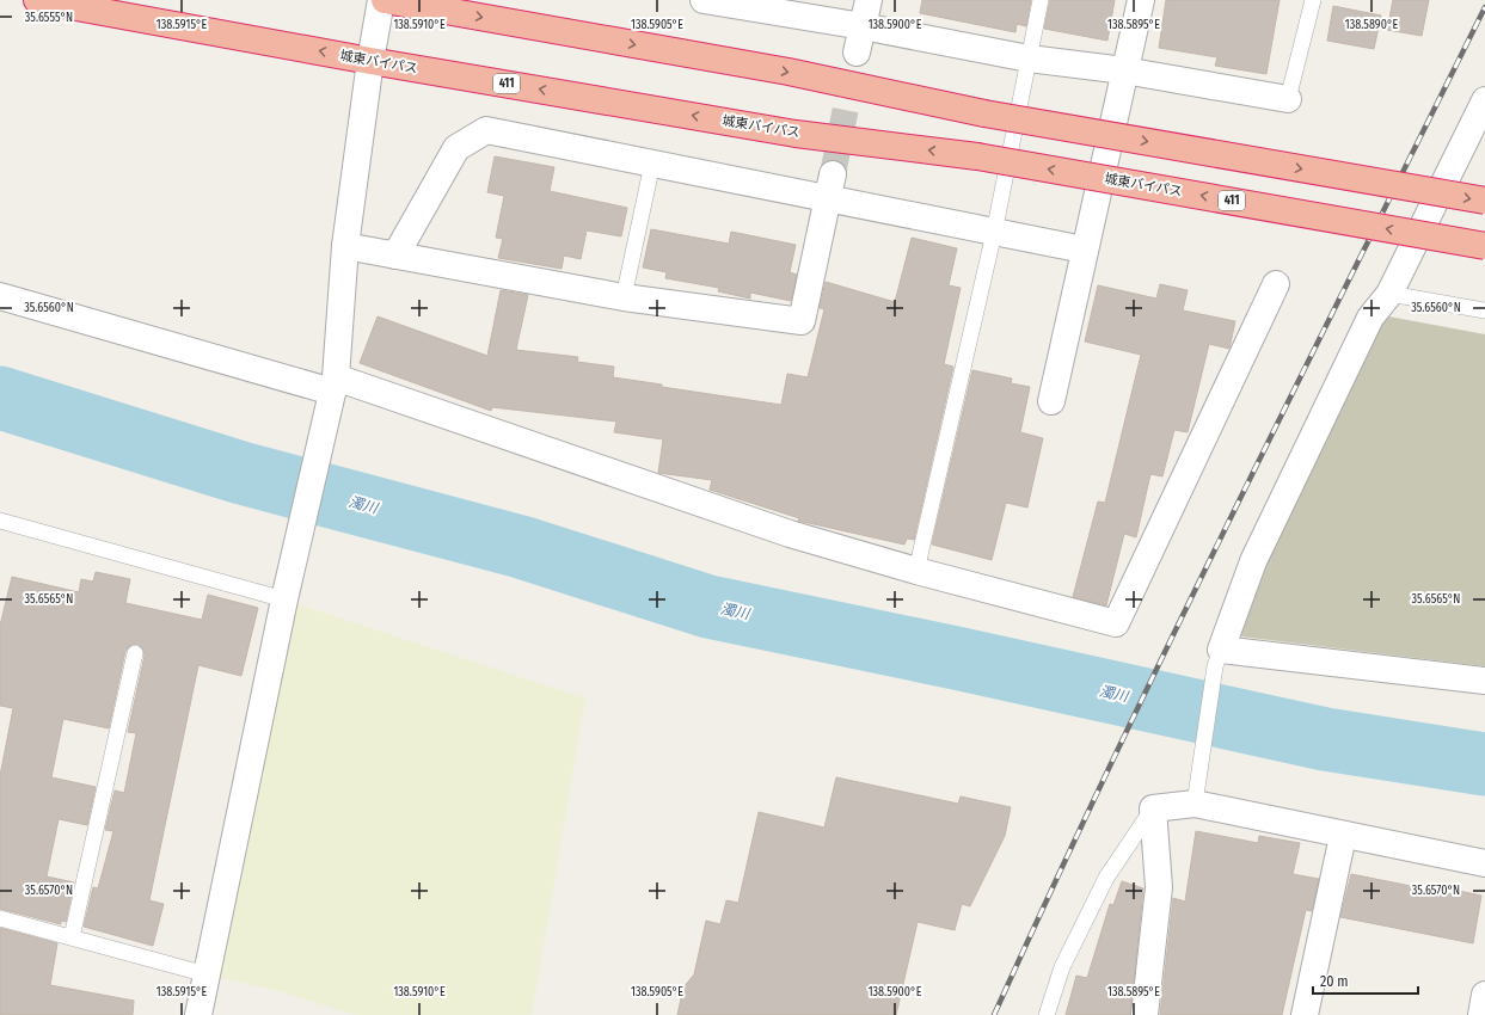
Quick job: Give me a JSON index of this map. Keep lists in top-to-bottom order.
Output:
{
  "streets": {
    "highway": ["城東バイパス", "411"]
  },
  "water": ["濁川"],
  "scale_bar": "20 m",
  "coordinates": [
    "35.6555°N",
    "138.5915°E",
    "138.5910°E",
    "138.5905°E",
    "138.5900°E",
    "138.5895°E",
    "138.5890°E",
    "35.6560°N",
    "35.6565°N",
    "35.6570°N"
  ]
}
